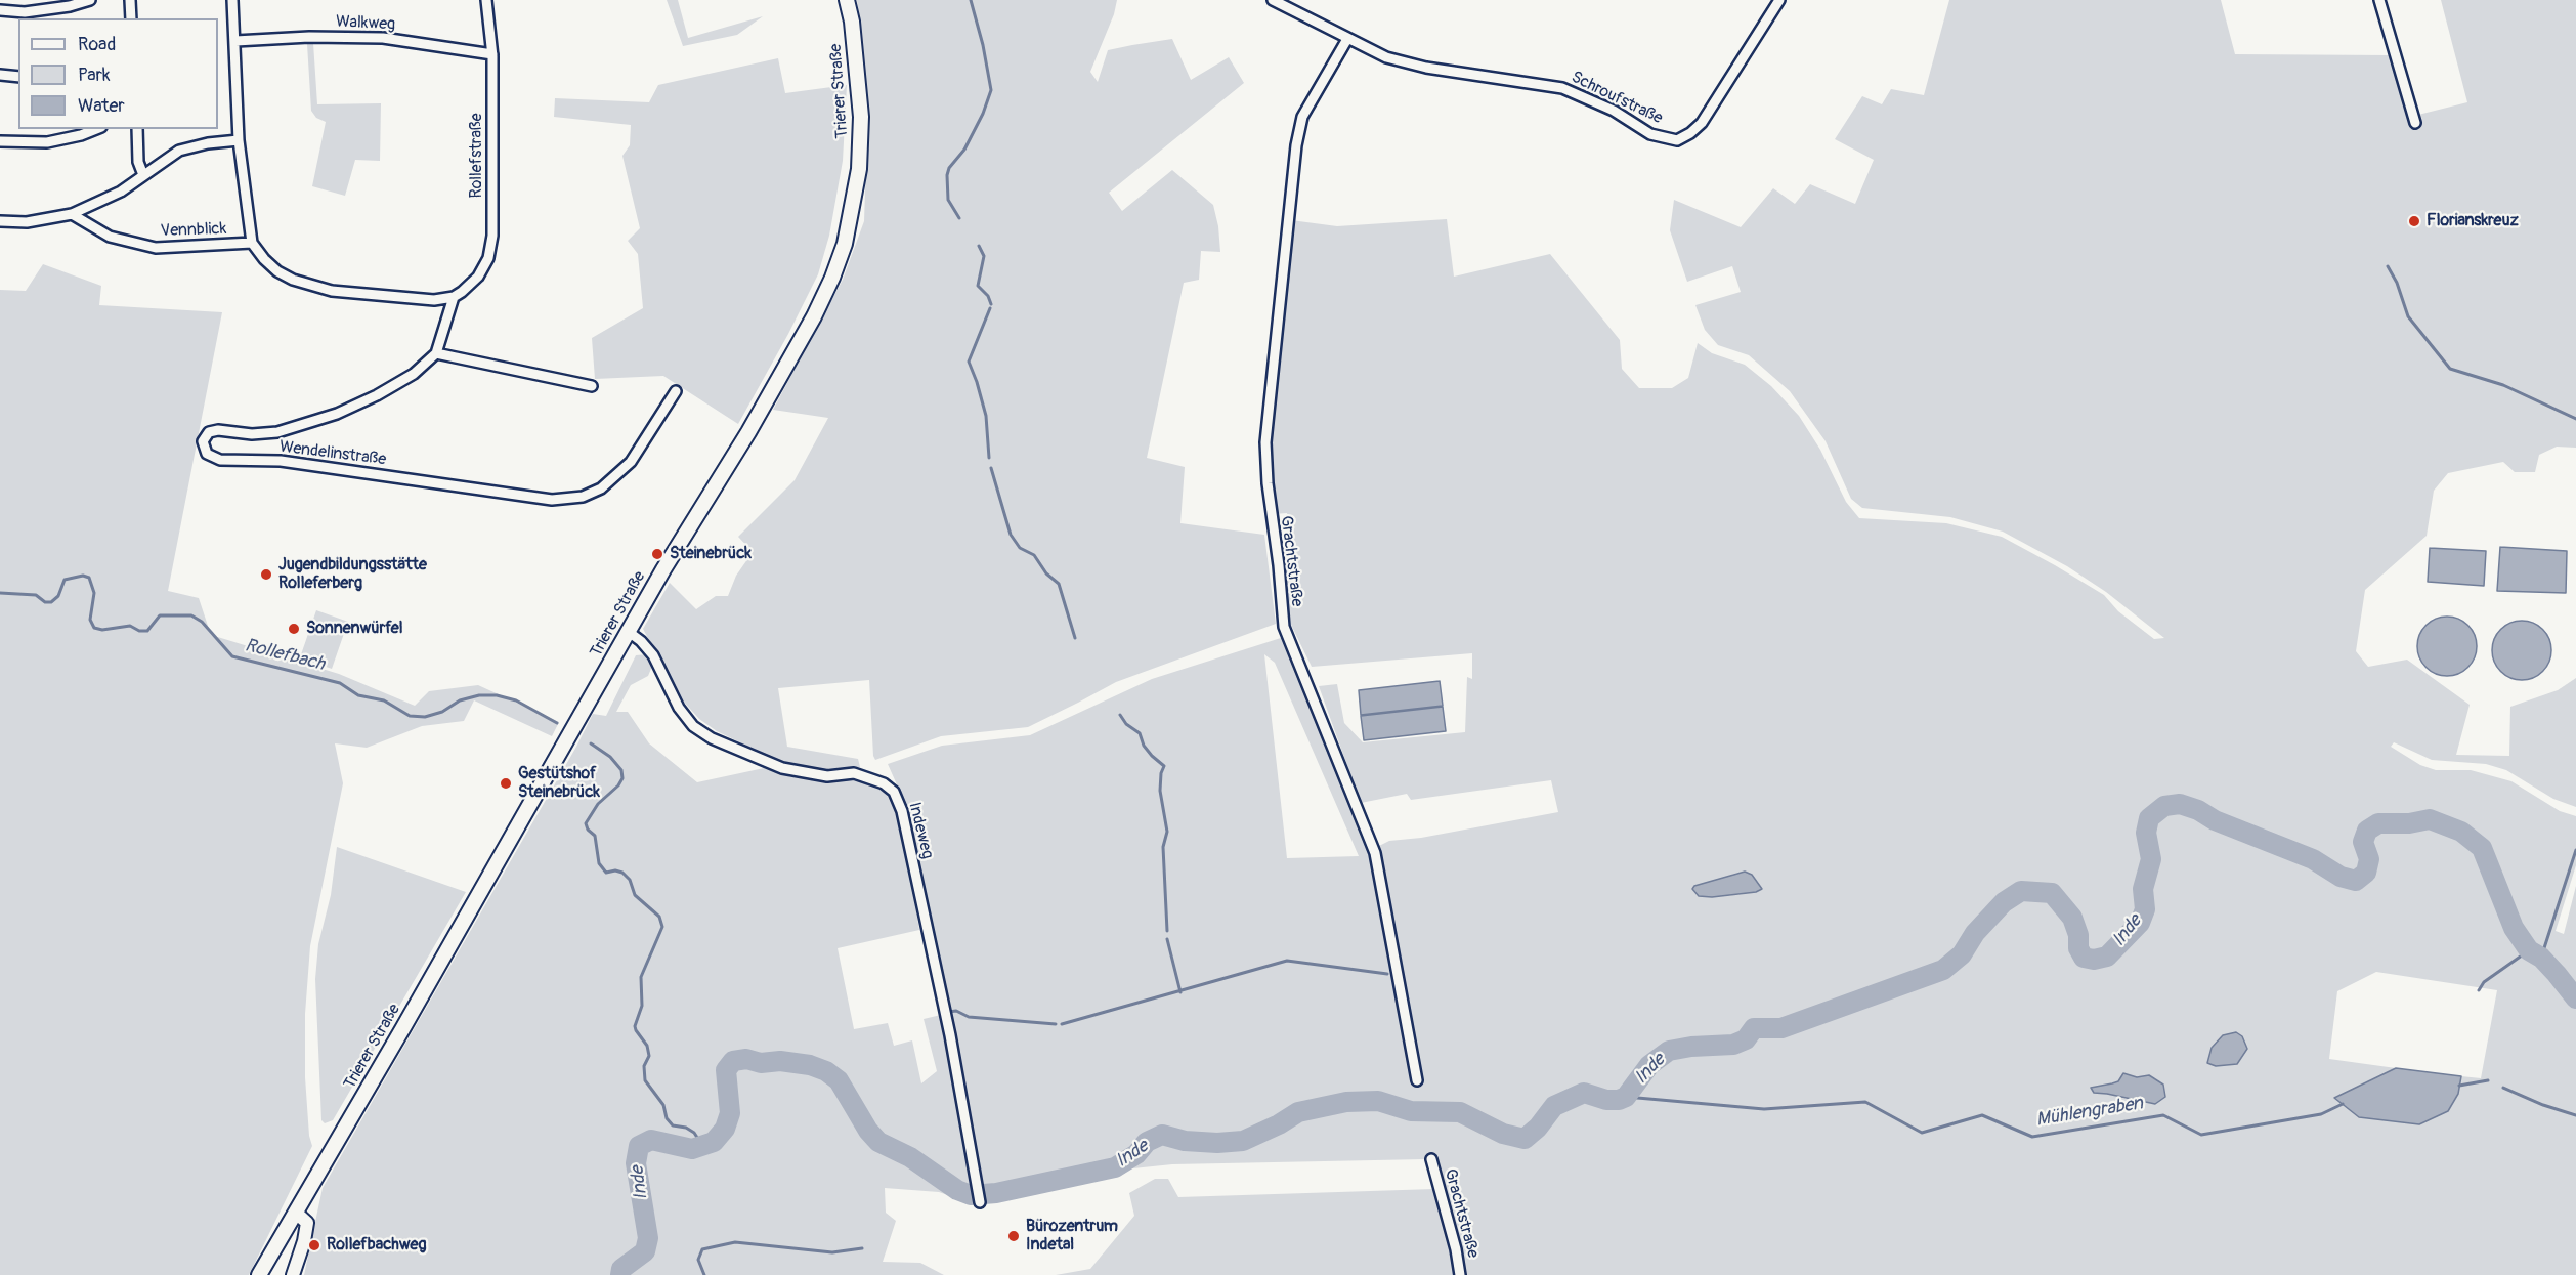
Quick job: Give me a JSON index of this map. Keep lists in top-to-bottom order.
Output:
{
  "streets": {
    "main road": ["Trierer Straße"],
    "street": [
      "Walkweg",
      "Schroufstraße",
      "Rollefstraße",
      "Vennblick",
      "Wendelinstraße",
      "Grachtstraße",
      "Indeweg"
    ]
  },
  "crossings": [
    ["Walkweg", "Rollefstraße"],
    ["Trierer Straße", "Indeweg"],
    ["Schroufstraße", "Grachtstraße"]
  ],
  "water": ["Rollefbach", "Inde", "Mühlengraben"],
  "places": [
    "Florianskreuz",
    "Steinebrück",
    "Jugendbildungsstätte Rolleferberg",
    "Sonnenwürfel",
    "Gestütshof Steinebrück",
    "Bürozentrum Indetal",
    "Rollefbachweg"
  ],
  "legend": ["Road", "Park", "Water"]
}
